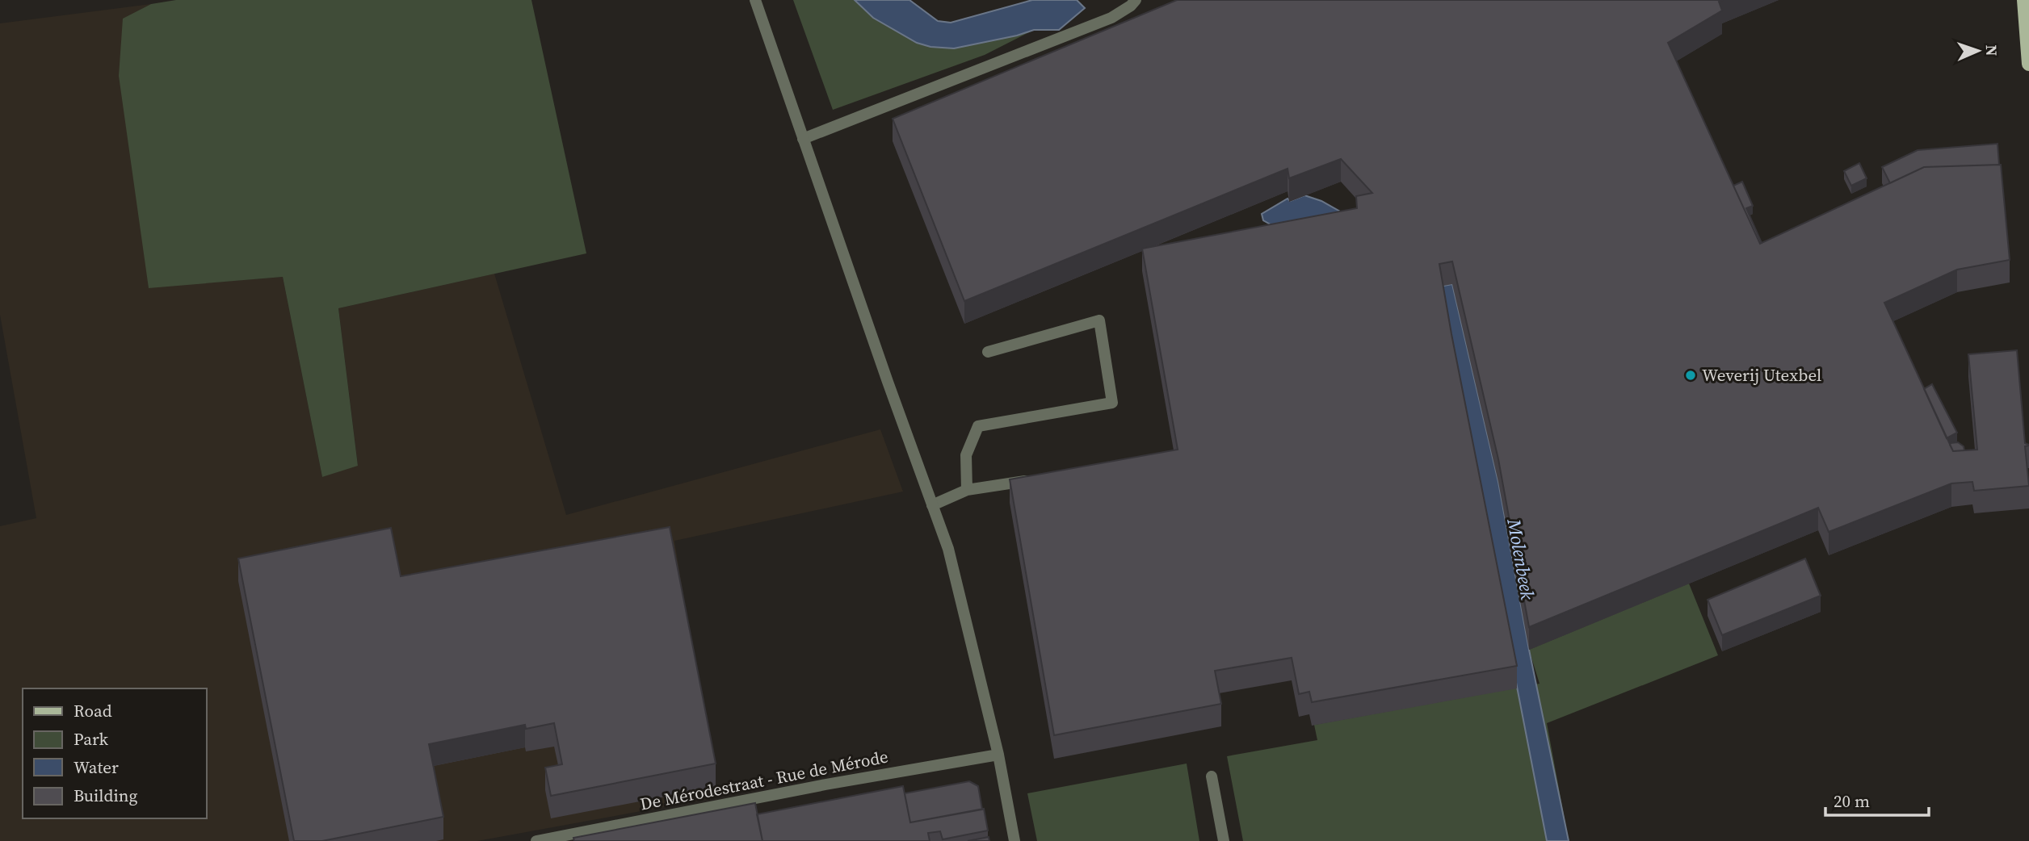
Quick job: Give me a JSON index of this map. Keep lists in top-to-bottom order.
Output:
{
  "streets": {
    "street": ["De Mérodestraat - Rue de Mérode"]
  },
  "water": ["Molenbeek"],
  "places": ["Weverij Utexbel"],
  "legend": [
    "Road",
    "Park",
    "Water",
    "Building"
  ],
  "scale_bar": "20 m",
  "north": "right"
}
